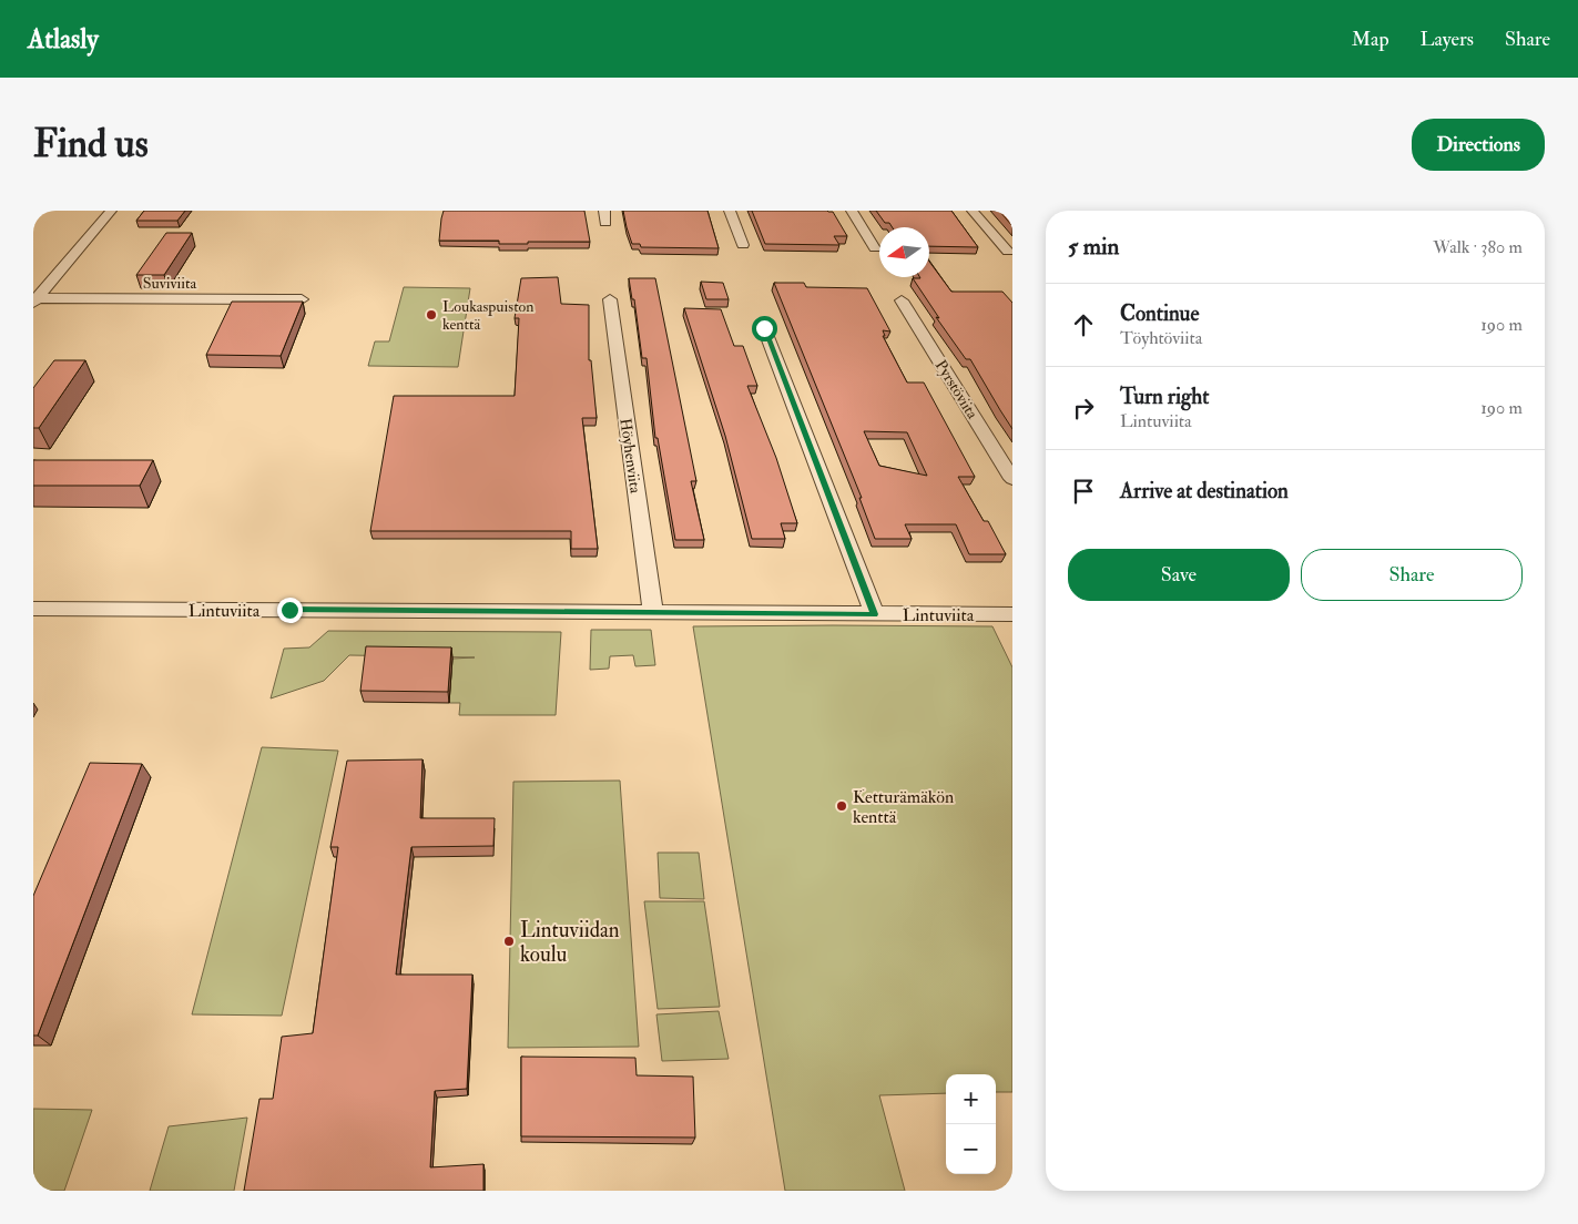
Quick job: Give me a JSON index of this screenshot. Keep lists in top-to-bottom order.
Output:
{
  "streets": {
    "street": [
      "Suviviita",
      "Pyrstöviita",
      "Höyhenviita",
      "Lintuviita"
    ]
  },
  "crossings": [
    ["Höyhenviita", "Lintuviita"]
  ],
  "places": ["Loukaspuiston kenttä", "Ketturämäkön kenttä", "Lintuviidan koulu"],
  "north": "left",
  "page": {
    "header": "Atlasly",
    "nav": ["Map", "Layers", "Share"],
    "buttons": [
      "Directions",
      ["Save", "Share"]
    ],
    "title": "Find us",
    "heading": ["5 min", "Walk · 380 m"],
    "list": [
      ["Continue", "Töyhtöviita", "190 m"],
      ["Turn right", "Lintuviita", "190 m"],
      "Arrive at destination"
    ],
    "map_buttons": ["+", "−"]
  }
}
